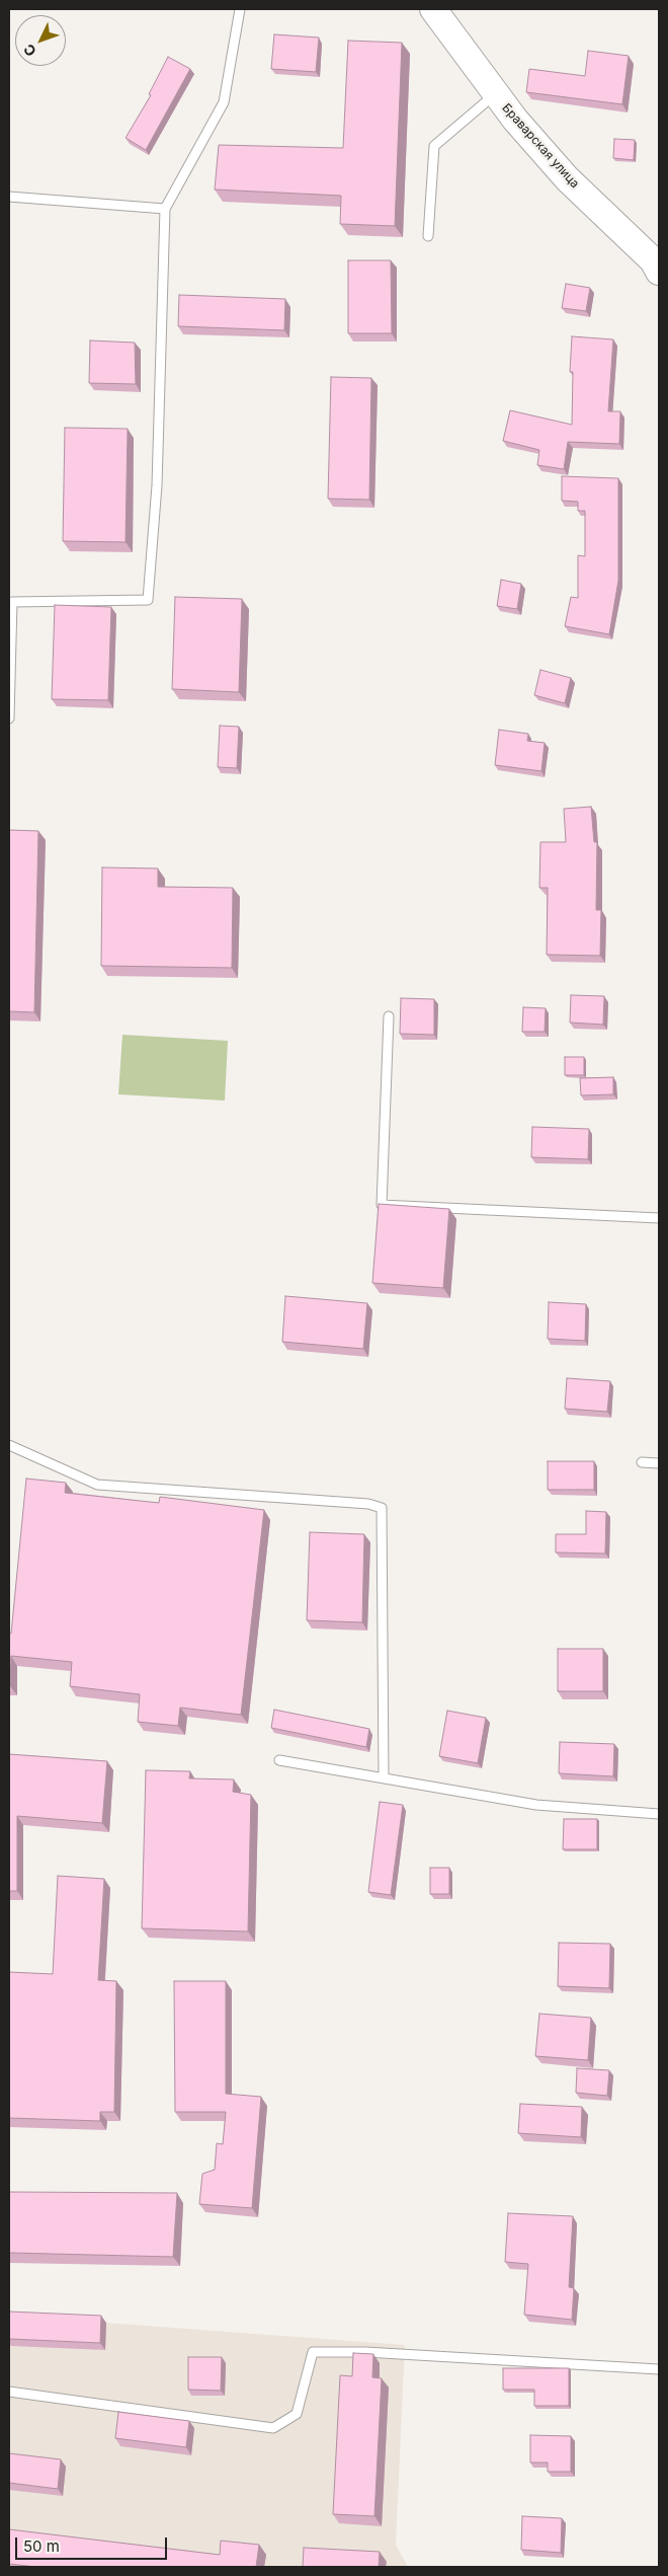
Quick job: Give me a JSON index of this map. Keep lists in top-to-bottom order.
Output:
{
  "streets": {
    "main road": ["Браварская улица"]
  },
  "scale_bar": "50 m",
  "north": "bottom left"
}
